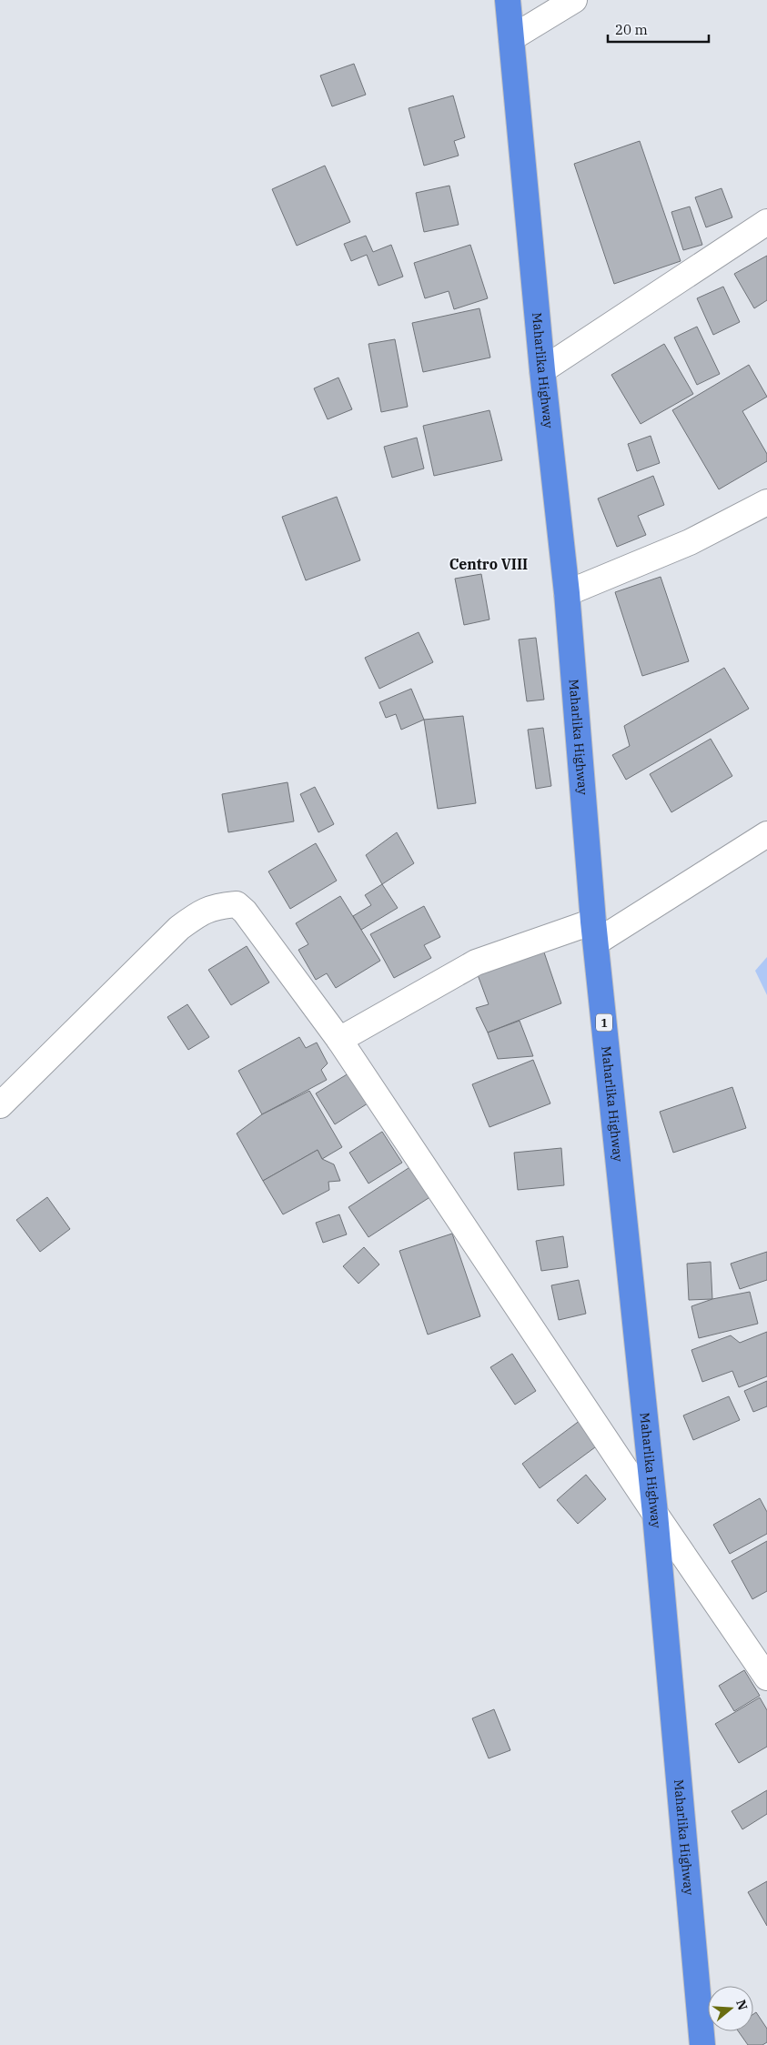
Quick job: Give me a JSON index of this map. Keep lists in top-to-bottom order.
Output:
{
  "streets": {
    "highway": ["Maharlika Highway", "1"]
  },
  "districts": ["Centro VIII"],
  "scale_bar": "20 m",
  "north": "right"
}
